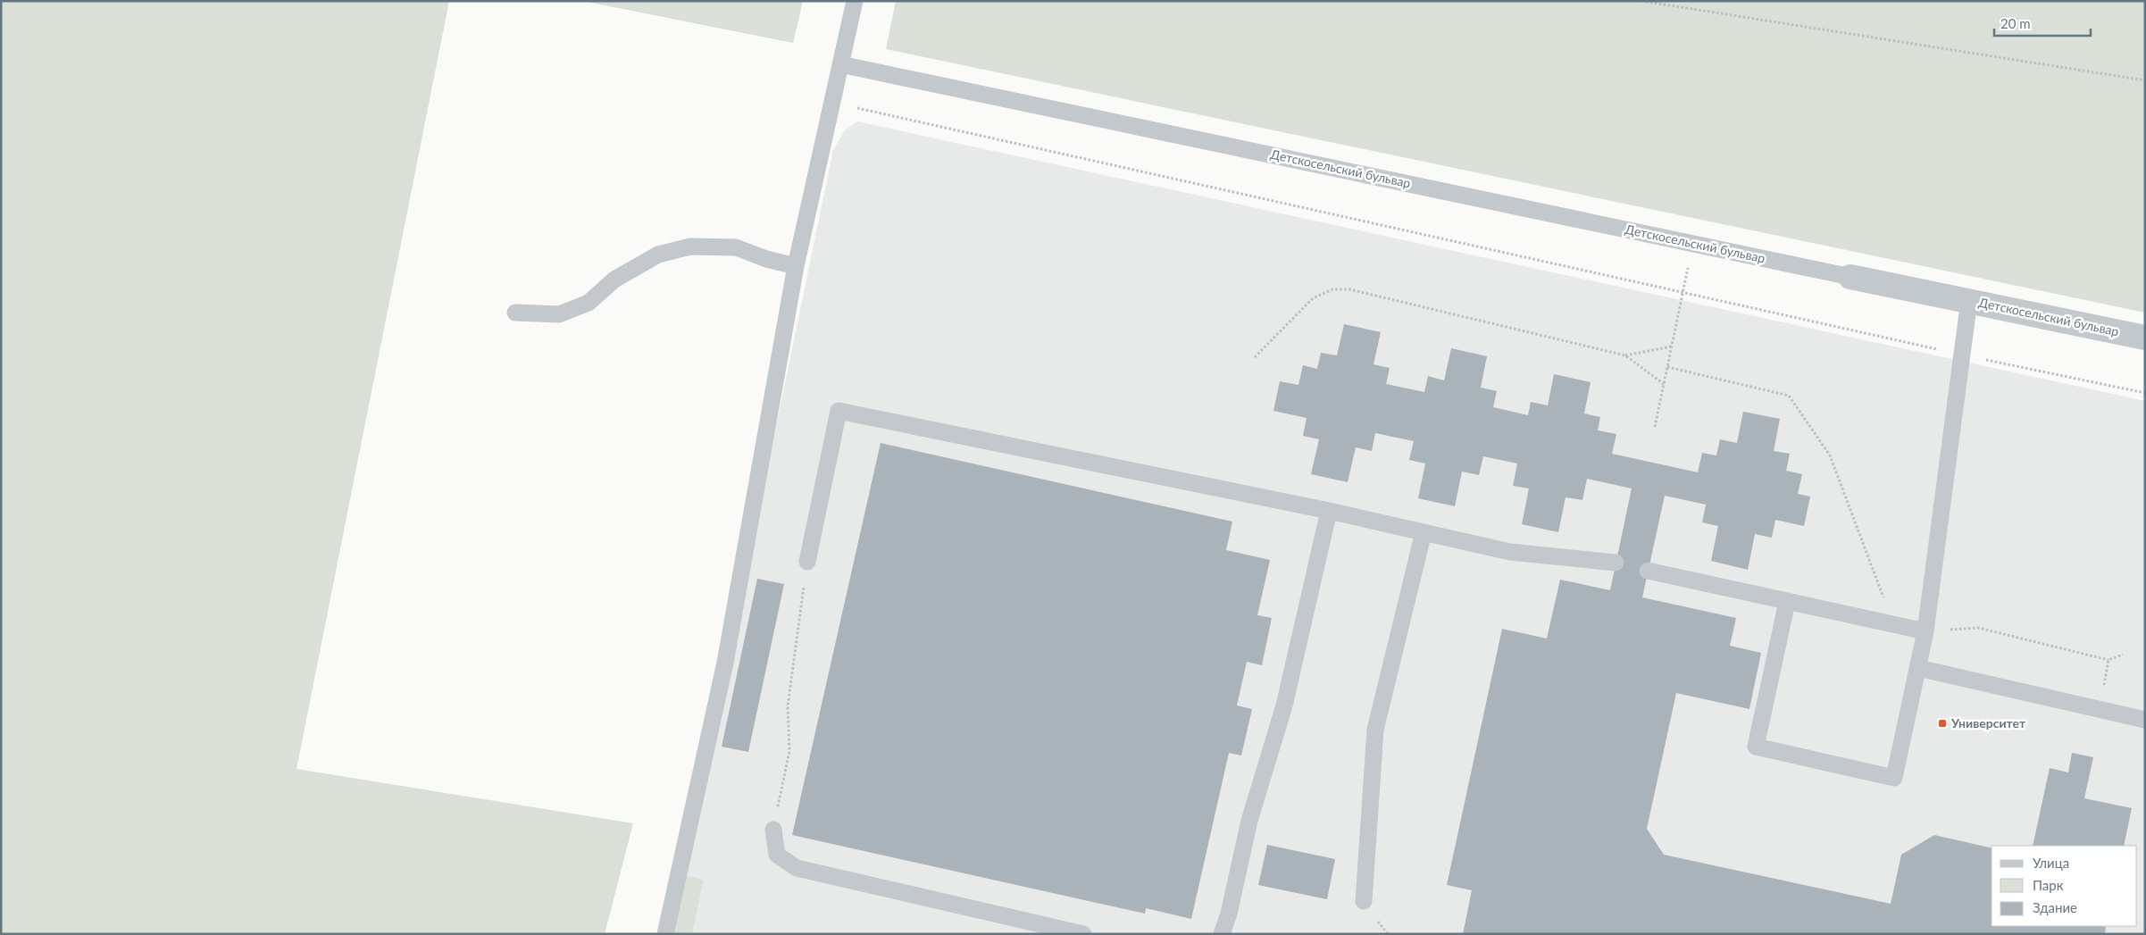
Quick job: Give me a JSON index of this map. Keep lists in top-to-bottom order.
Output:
{
  "streets": {
    "street": ["Детскосельский бульвар"]
  },
  "places": {
    "transit": ["Университет"]
  },
  "legend": ["Улица", "Парк", "Здание"],
  "scale_bar": "20 m"
}
